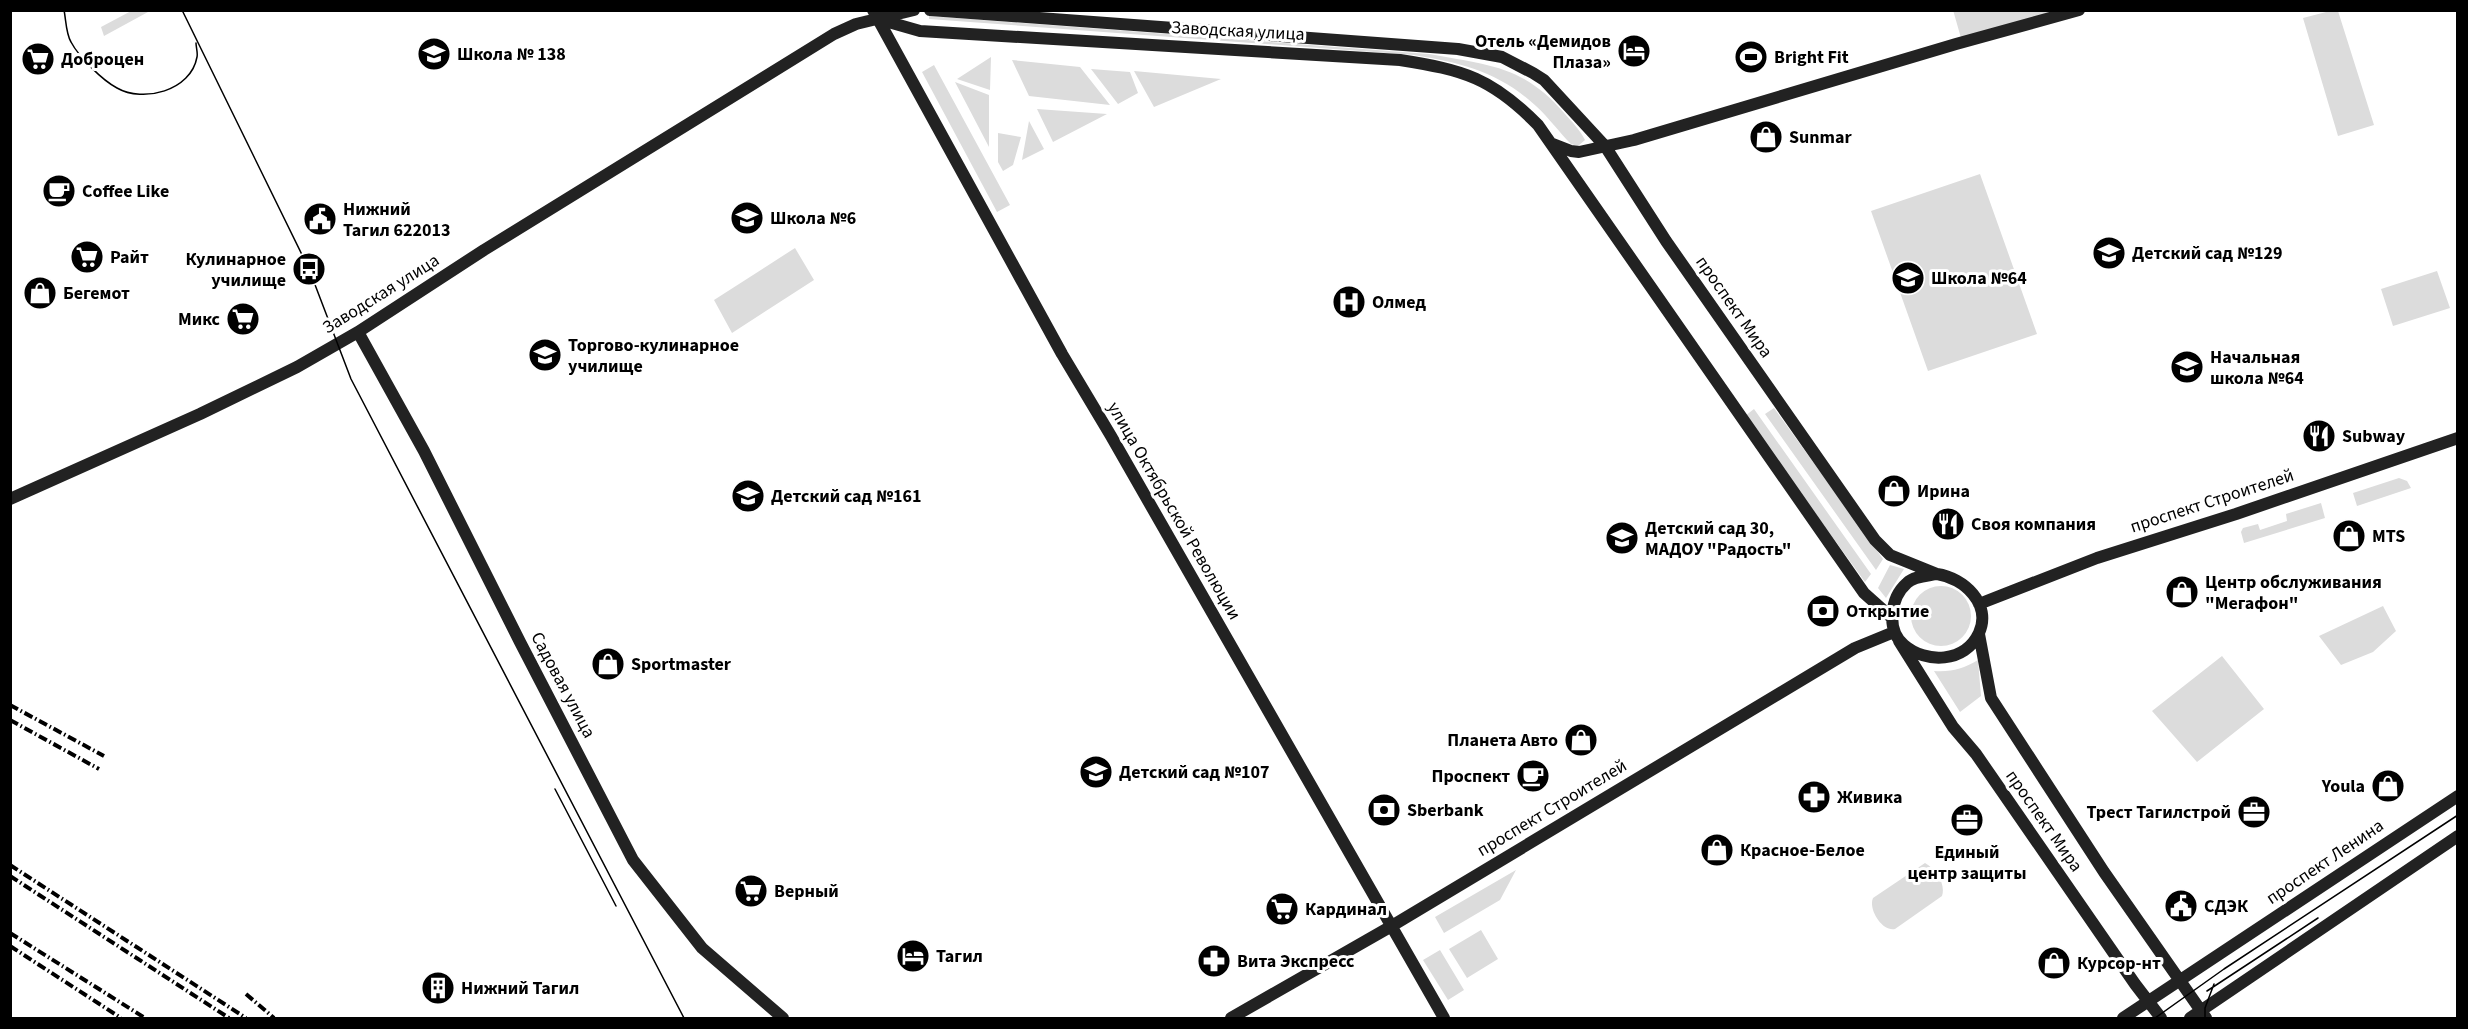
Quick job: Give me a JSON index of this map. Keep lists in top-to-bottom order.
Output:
{
  "streets": {
    "main road": [
      "Заводская улица",
      "проспект Мира",
      "проспект Строителей",
      "улица Октябрьской Революции",
      "Садовая улица",
      "проспект Ленина"
    ]
  },
  "crossings": [
    ["Заводская улица", "проспект Мира"],
    ["Заводская улица", "улица Октябрьской Революции"],
    ["Заводская улица", "Садовая улица"],
    ["проспект Мира", "проспект Строителей"],
    ["проспект Мира", "проспект Ленина"],
    ["проспект Строителей", "улица Октябрьской Революции"]
  ],
  "places": {
    "hotel": ["Отель «Демидов Плаза»", "Тагил"],
    "school or university": [
      "Школа № 138",
      "Школа №6",
      "Детский сад №129",
      "Школа №64",
      "Торгово-кулинарное училище",
      "Начальная школа №64",
      "Детский сад №161",
      "Детский сад 30, МАДОУ \"Радость\"",
      "Детский сад №107"
    ],
    "sports": ["Bright Fit"],
    "supermarket": [
      "Доброцен",
      "Райт",
      "Микс",
      "Верный",
      "Кардинал"
    ],
    "shop": [
      "Sunmar",
      "Бегемот",
      "Ирина",
      "MTS",
      "Центр обслуживания \"Мегафон\"",
      "Sportmaster",
      "Планета Авто",
      "Youla",
      "Красное-Белое",
      "Курсор-нт"
    ],
    "cafe": ["Coffee Like", "Проспект"],
    "public building": ["Нижний Тагил 622013", "СДЭК"],
    "bus stop": ["Кулинарное училище"],
    "hospital": ["Олмед"],
    "restaurant": ["Subway", "Своя компания"],
    "bank": ["Открытие", "Sberbank"],
    "pharmacy": ["Живика", "Вита Экспресс"],
    "office": ["Трест Тагилстрой", "Единый центр защиты"],
    "building": ["Нижний Тагил"]
  }
}
